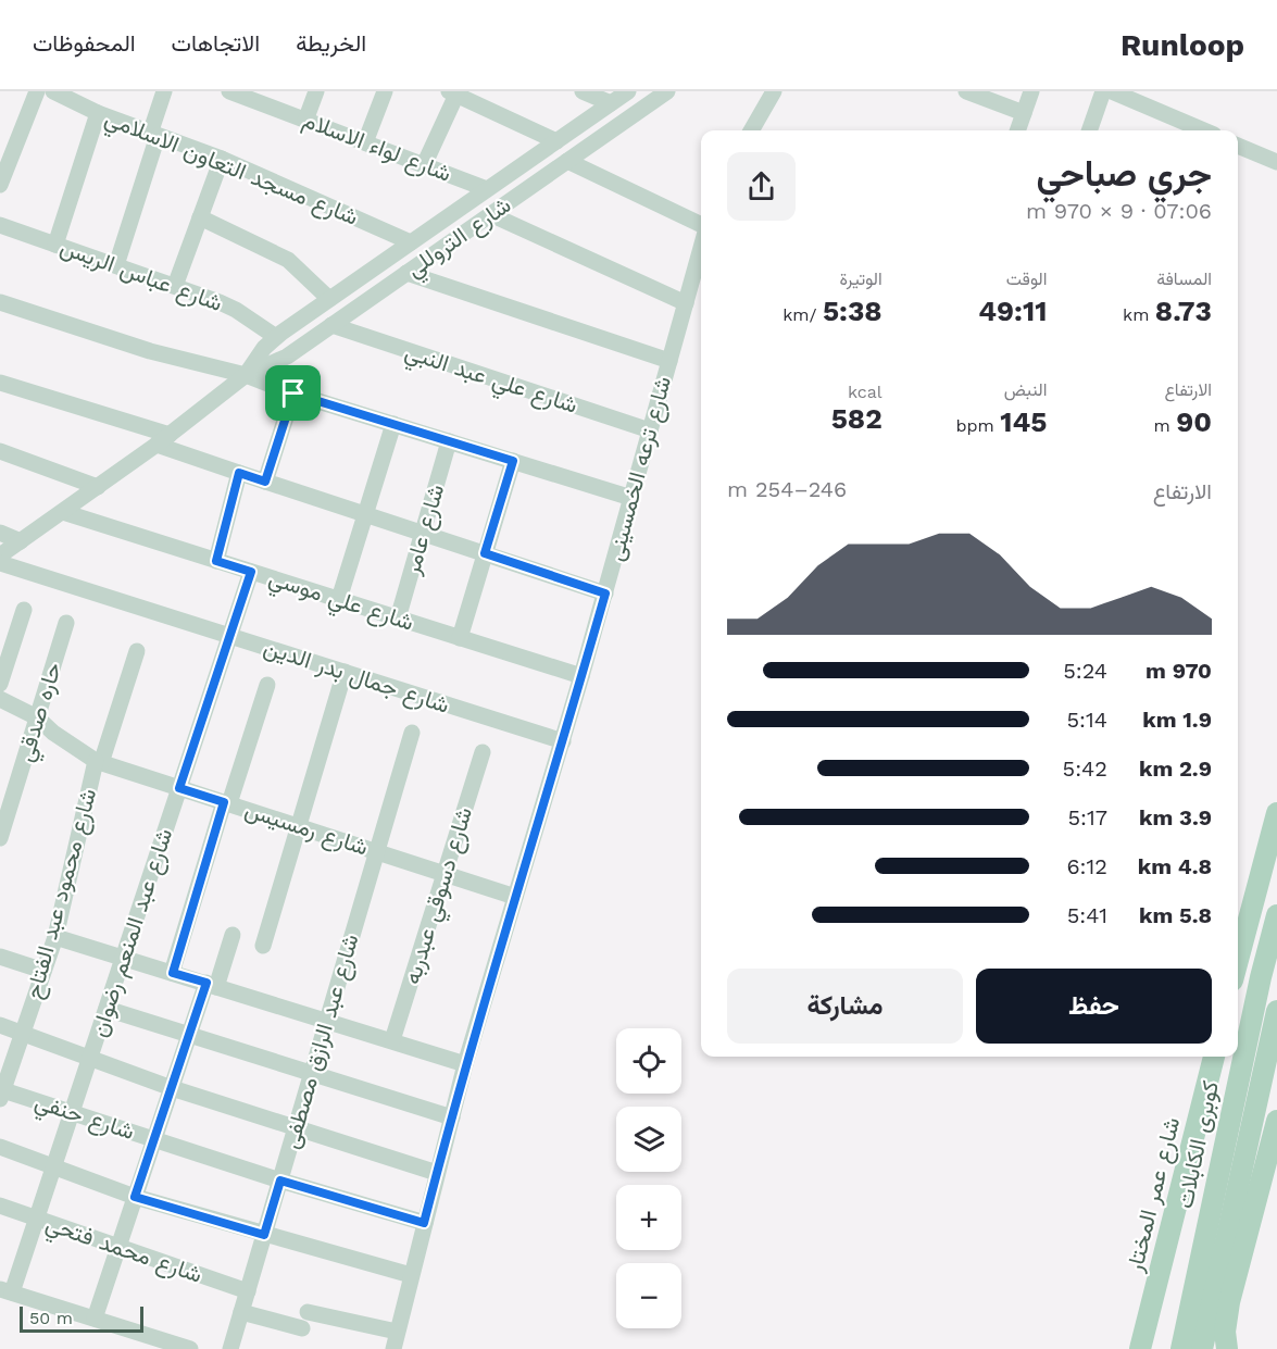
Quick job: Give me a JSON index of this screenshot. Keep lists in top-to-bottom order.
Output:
{
  "streets": {
    "main road": ["كوبرى الكابلات", "شارع عمر المختار"],
    "street": [
      "شارع لواء الاسلام",
      "شارع مسجد التعاون الاسلامي",
      "شارع التروللي",
      "شارع عباس الريس",
      "شارع علي عبد النبي",
      "شارع ترعه الخمسينى",
      "شارع عامر",
      "شارع علي موسي",
      "شارع جمال بدر الدين",
      "حاره صدقي",
      "شارع رمسيس",
      "شارع محمود عبد الفتاح",
      "شارع دسوقي عبدربه",
      "شارع عبد المنعم رضوان",
      "شارع عبد الرازق مصطفى",
      "شارع حنفي",
      "شارع محمد فتحي"
    ]
  },
  "crossings": [
    ["شارع لواء الاسلام", "شارع التروللي"],
    ["شارع مسجد التعاون الاسلامي", "شارع التروللي"],
    ["شارع التروللي", "شارع عباس الريس"],
    ["شارع التروللي", "شارع علي عبد النبي"],
    ["شارع التروللي", "شارع علي موسي"],
    ["شارع علي عبد النبي", "شارع ترعه الخمسينى"],
    ["شارع ترعه الخمسينى", "شارع علي موسي"],
    ["شارع ترعه الخمسينى", "شارع جمال بدر الدين"],
    ["شارع ترعه الخمسينى", "شارع رمسيس"],
    ["شارع ترعه الخمسينى", "شارع حنفي"],
    ["شارع عامر", "شارع علي موسي"],
    ["شارع علي موسي", "شارع عبد المنعم رضوان"],
    ["شارع جمال بدر الدين", "شارع عبد المنعم رضوان"],
    ["حاره صدقي", "شارع رمسيس"],
    ["شارع رمسيس", "شارع محمود عبد الفتاح"],
    ["شارع رمسيس", "شارع دسوقي عبدربه"],
    ["شارع رمسيس", "شارع عبد المنعم رضوان"],
    ["شارع رمسيس", "شارع عبد الرازق مصطفى"],
    ["شارع محمود عبد الفتاح", "شارع حنفي"],
    ["شارع عبد المنعم رضوان", "شارع حنفي"],
    ["شارع عبد المنعم رضوان", "شارع محمد فتحي"],
    ["شارع عبد الرازق مصطفى", "شارع حنفي"],
    ["شارع عبد الرازق مصطفى", "شارع محمد فتحي"]
  ],
  "scale_bar": "50 m",
  "page": {
    "header": "Runloop",
    "nav": ["الخريطة", "الاتجاهات", "المحفوظات"],
    "heading": ["جري صباحي", "07:06 · 9 × 970 m"],
    "stats": [
      ["المسافة", "8.73 km"],
      ["الوقت", "49:11"],
      ["الوتيرة", "5:38 /km"],
      ["الارتفاع", "90 m"],
      ["النبض", "145 bpm"],
      ["kcal", "582"]
    ],
    "chart": ["الارتفاع", "246–254 m"],
    "list": [
      {
        "name": "970 m",
        "note": "5:24"
      },
      {
        "name": "1.9 km",
        "note": "5:14"
      },
      {
        "name": "2.9 km",
        "note": "5:42"
      },
      {
        "name": "3.9 km",
        "note": "5:17"
      },
      {
        "name": "4.8 km",
        "note": "6:12"
      },
      {
        "name": "5.8 km",
        "note": "5:41"
      }
    ],
    "buttons": ["حفظ", "مشاركة"],
    "map_buttons": ["+", "−"],
    "scale": "50 m"
  }
}
